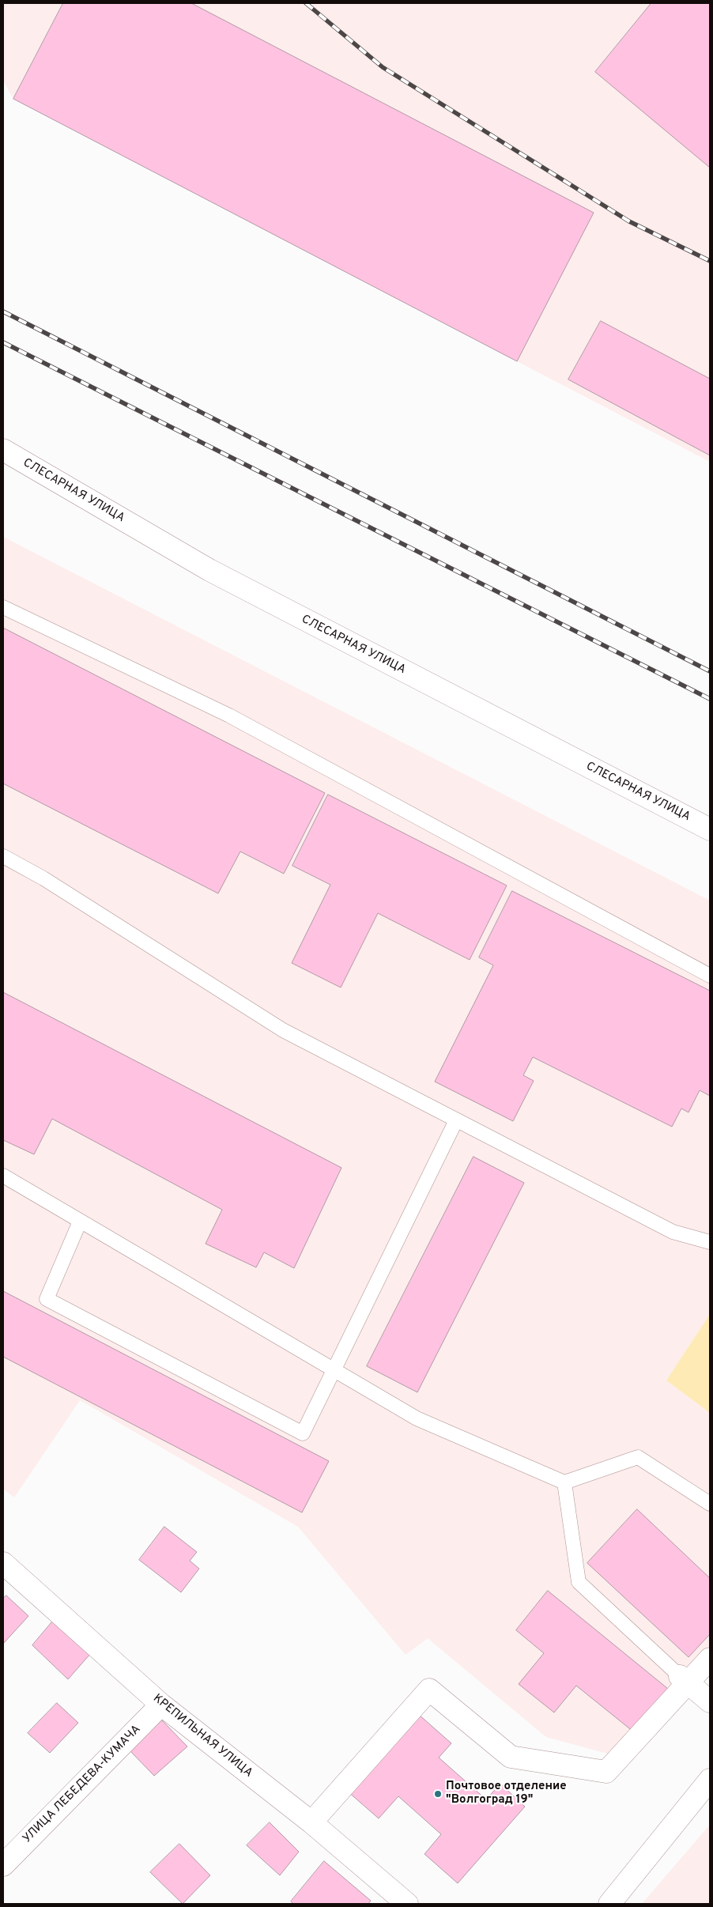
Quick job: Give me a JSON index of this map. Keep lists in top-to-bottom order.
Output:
{
  "streets": {
    "street": ["СЛЕСАРНАЯ УЛИЦА", "КРЕПИЛЬНАЯ УЛИЦА", "УЛИЦА ЛЕБЕДЕВА-КУМАЧА"]
  },
  "crossings": [
    ["КРЕПИЛЬНАЯ УЛИЦА", "УЛИЦА ЛЕБЕДЕВА-КУМАЧА"]
  ],
  "places": ["Почтовое отделение \"Волгоград 19\""]
}
